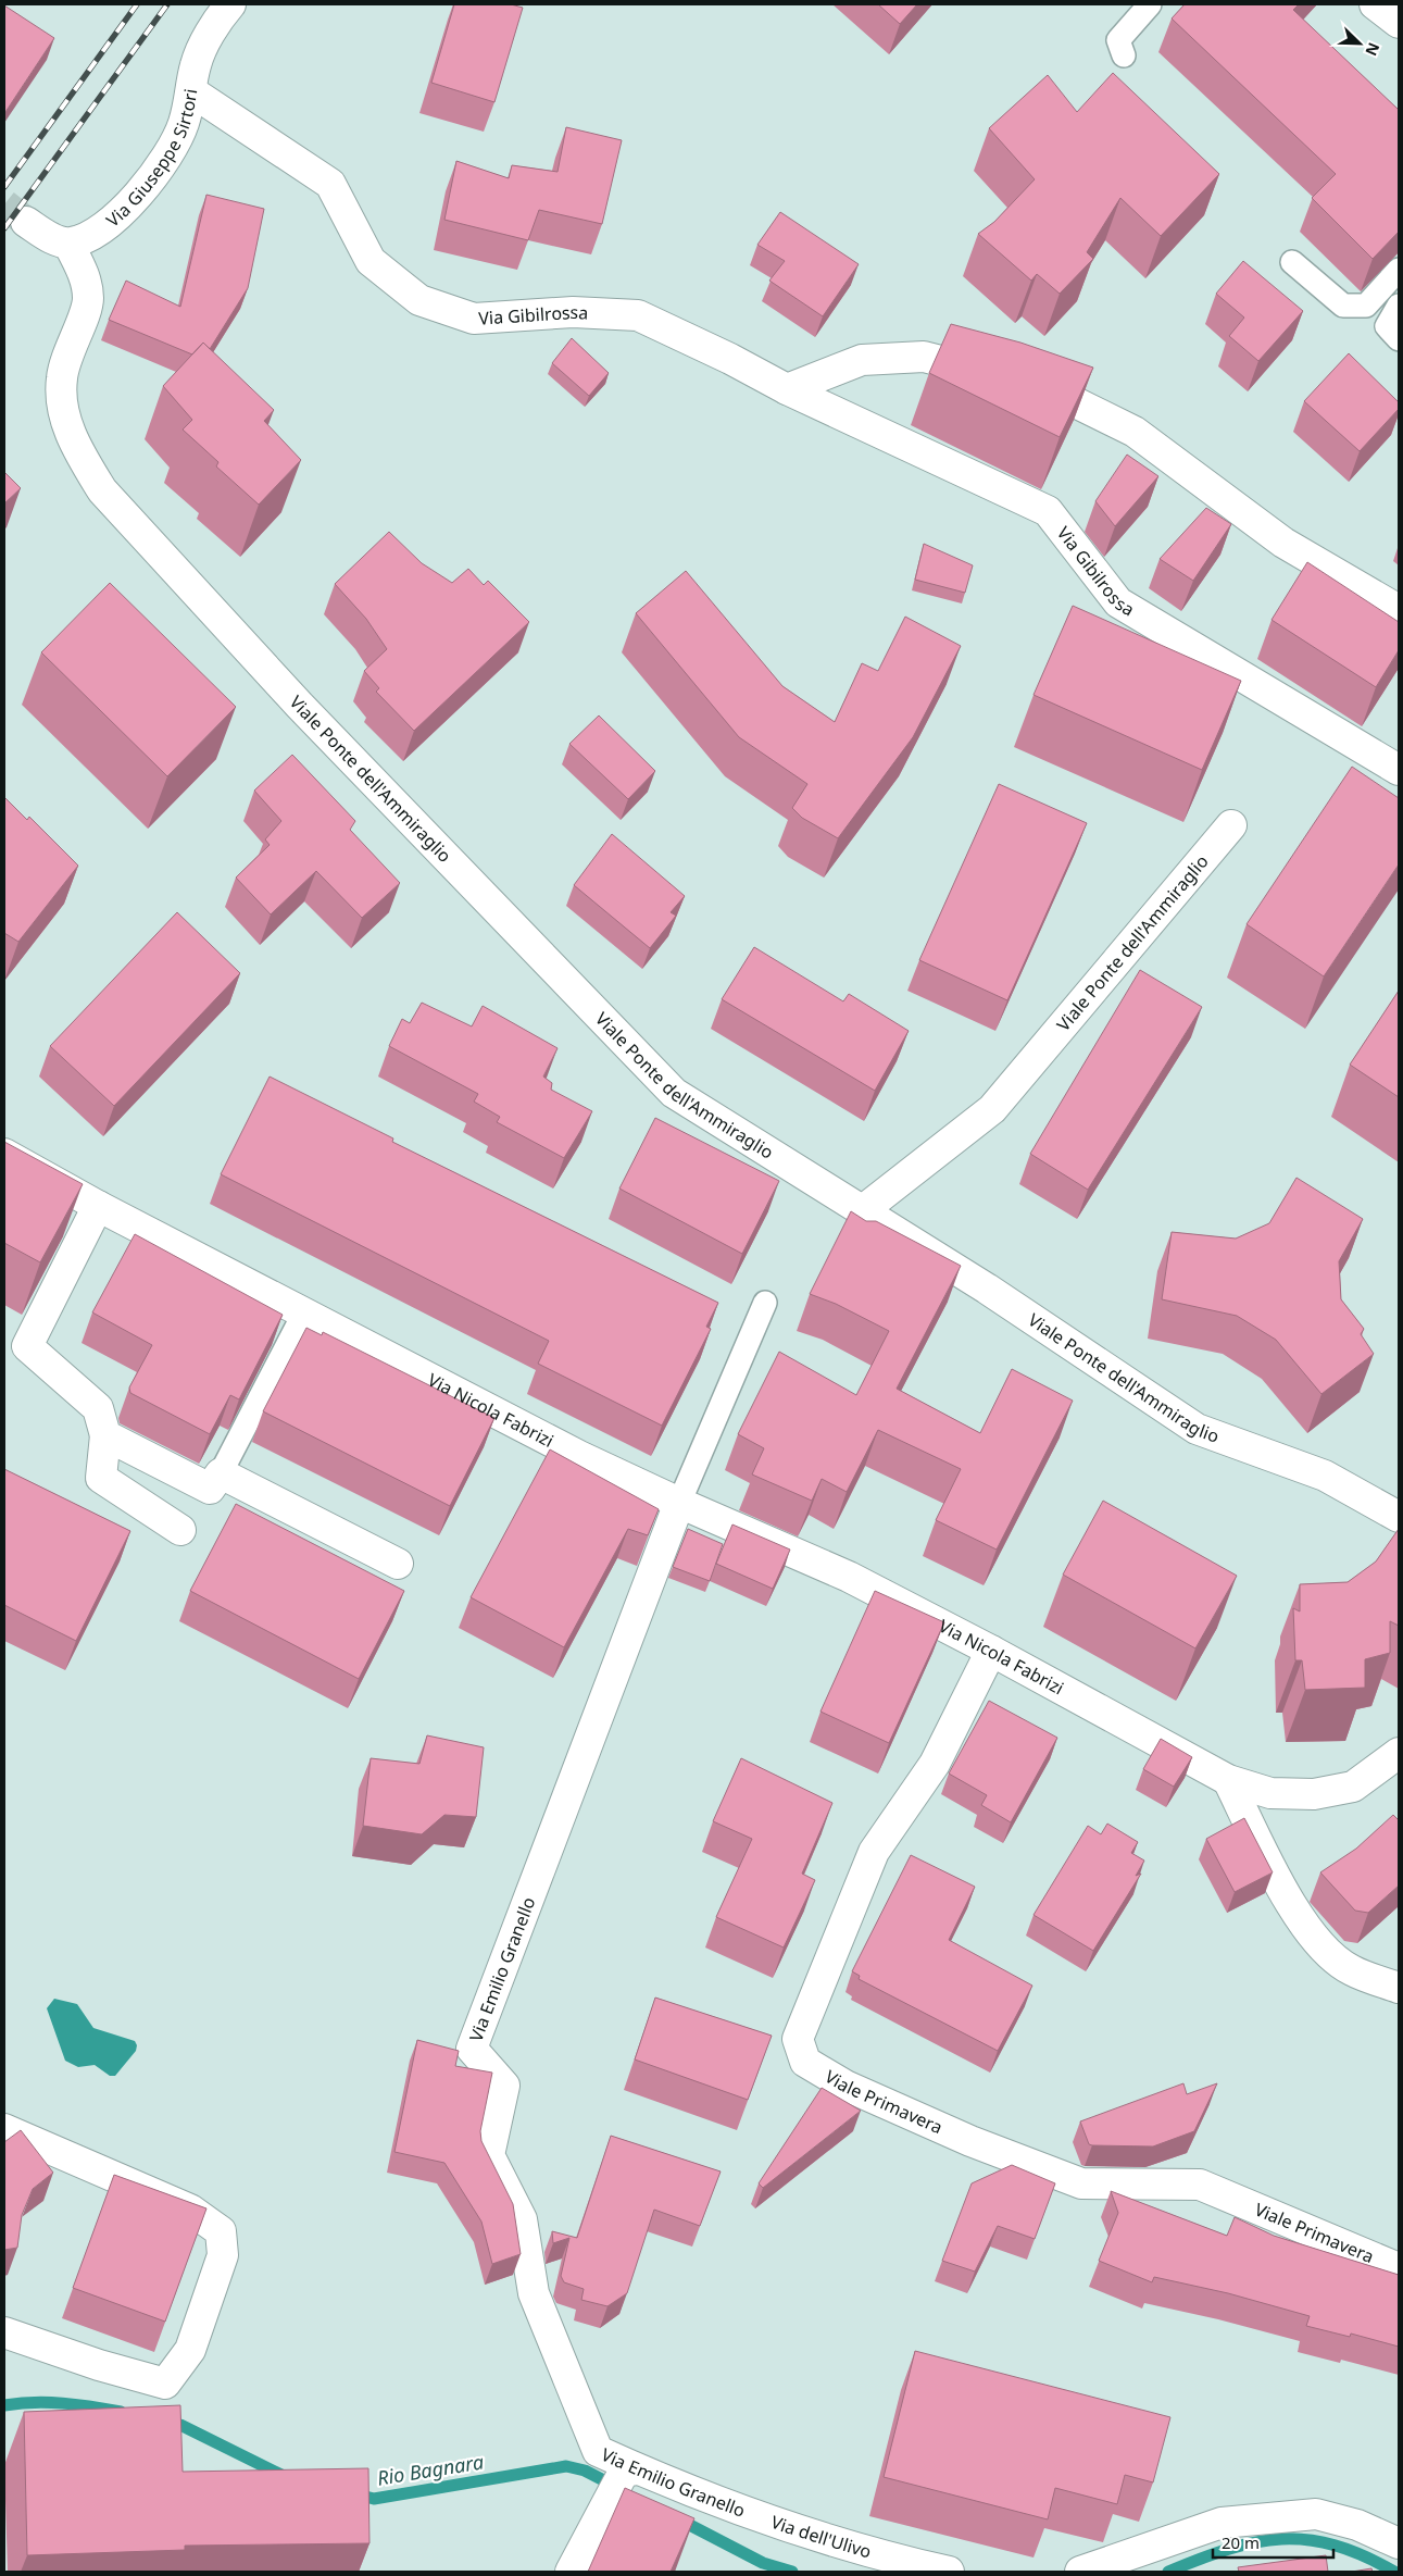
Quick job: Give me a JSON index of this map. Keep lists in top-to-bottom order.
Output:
{
  "streets": {
    "street": [
      "Via Giuseppe Sirtori",
      "Via Gibilrossa",
      "Viale Ponte dell'Ammiraglio",
      "Via Nicola Fabrizi",
      "Via Emilio Granello",
      "Viale Primavera",
      "Via dell'Ulivo"
    ]
  },
  "crossings": [
    ["Via Giuseppe Sirtori", "Via Gibilrossa"],
    ["Via Giuseppe Sirtori", "Viale Ponte dell'Ammiraglio"],
    ["Via Nicola Fabrizi", "Via Emilio Granello"],
    ["Via Nicola Fabrizi", "Viale Primavera"],
    ["Via Emilio Granello", "Via dell'Ulivo"]
  ],
  "water": ["Rio Bagnara"],
  "scale_bar": "20 m",
  "north": "bottom right"
}
